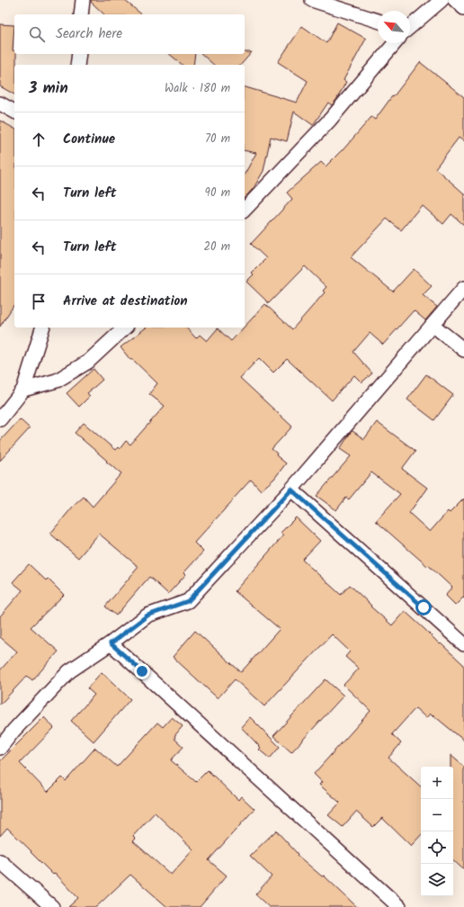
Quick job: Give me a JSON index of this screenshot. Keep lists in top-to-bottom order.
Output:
{
  "north": "top left",
  "page": {
    "search": "Search here",
    "heading": ["3 min", "Walk · 180 m"],
    "list": [
      ["Continue", "70 m"],
      ["Turn left", "90 m"],
      ["Turn left", "20 m"],
      "Arrive at destination"
    ],
    "map_buttons": ["+", "−"]
  }
}
